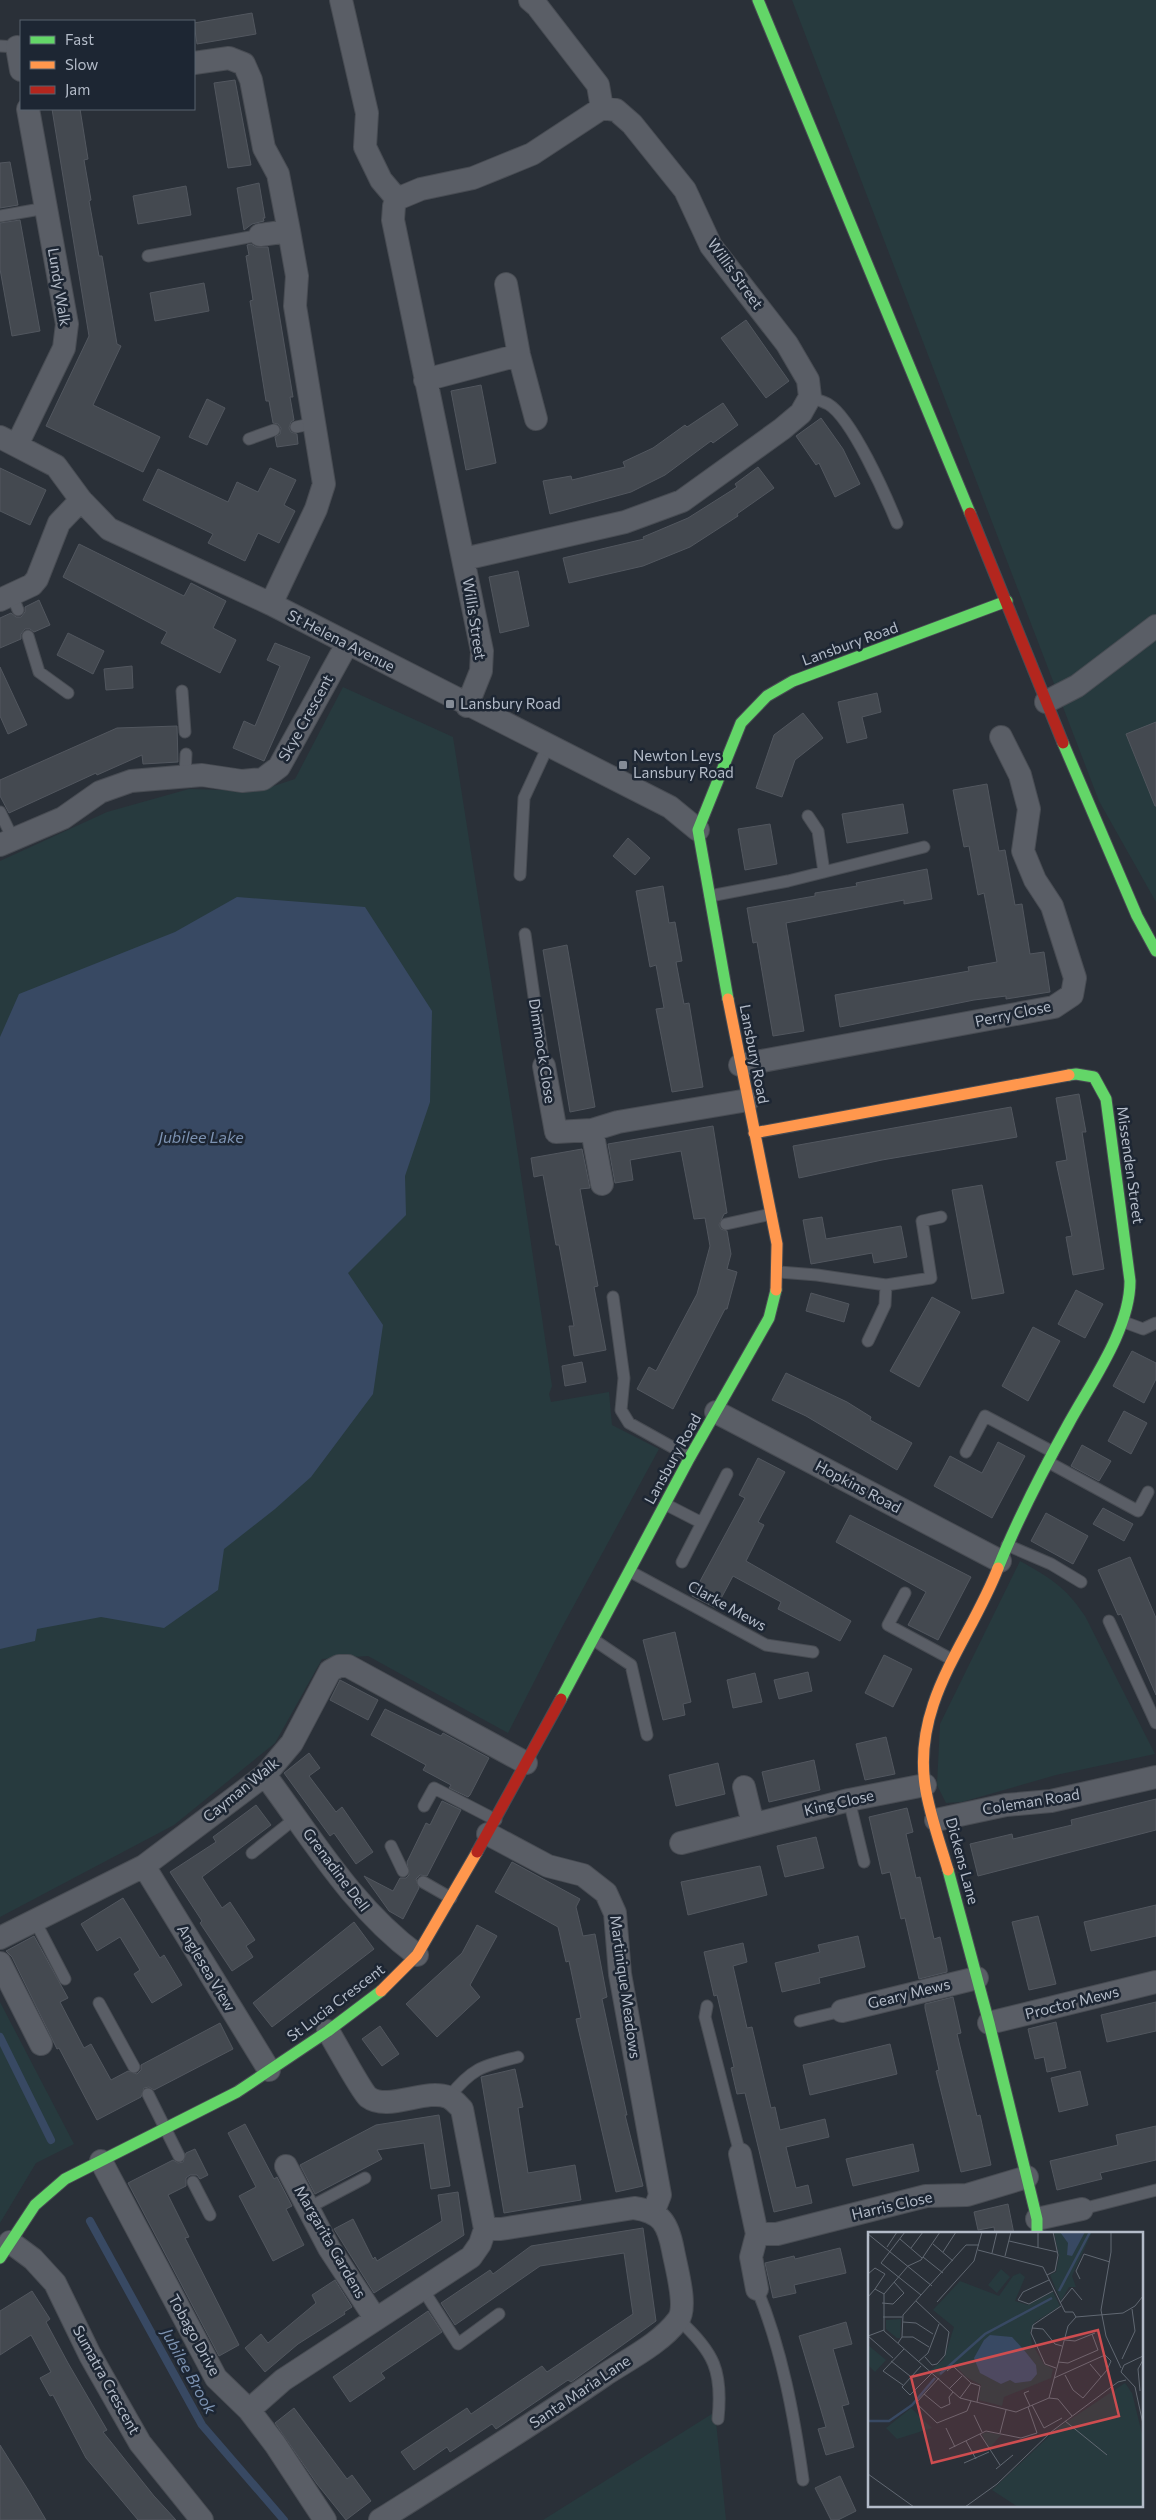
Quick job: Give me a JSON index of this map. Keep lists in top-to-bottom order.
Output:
{
  "streets": {
    "street": [
      "Willis Street",
      "Lundy Walk",
      "St Helena Avenue",
      "Lansbury Road",
      "Skye Crescent",
      "Perry Close",
      "Dimmock Close",
      "Missenden Street",
      "Hopkins Road",
      "Cayman Walk",
      "Coleman Road",
      "King Close",
      "Dickens Lane",
      "Grenadine Dell",
      "Anglesea View",
      "Martinique Meadows",
      "Geary Mews",
      "St Lucia Crescent",
      "Proctor Mews",
      "Harris Close",
      "Margarita Gardens",
      "Tobago Drive",
      "Sumatra Crescent",
      "Santa Maria Lane"
    ],
    "lane": ["Clarke Mews"]
  },
  "crossings": [
    ["Willis Street", "St Helena Avenue"],
    ["Lundy Walk", "St Helena Avenue"],
    ["St Helena Avenue", "Lansbury Road"],
    ["St Helena Avenue", "Skye Crescent"],
    ["Lansbury Road", "Perry Close"],
    ["Lansbury Road", "Dimmock Close"],
    ["Lansbury Road", "Missenden Street"],
    ["Lansbury Road", "Hopkins Road"],
    ["Lansbury Road", "Clarke Mews"],
    ["Lansbury Road", "St Lucia Crescent"],
    ["Missenden Street", "Hopkins Road"],
    ["Missenden Street", "Dickens Lane"],
    ["Hopkins Road", "Dickens Lane"],
    ["Cayman Walk", "Grenadine Dell"],
    ["Cayman Walk", "Anglesea View"],
    ["Cayman Walk", "St Lucia Crescent"],
    ["Coleman Road", "Dickens Lane"],
    ["King Close", "Dickens Lane"],
    ["Dickens Lane", "Geary Mews"],
    ["Dickens Lane", "Proctor Mews"],
    ["Dickens Lane", "Harris Close"],
    ["Grenadine Dell", "St Lucia Crescent"],
    ["Anglesea View", "St Lucia Crescent"],
    ["Martinique Meadows", "St Lucia Crescent"],
    ["St Lucia Crescent", "Tobago Drive"],
    ["St Lucia Crescent", "Sumatra Crescent"]
  ],
  "water": ["Jubilee Lake", "Jubilee Brook"],
  "places": {
    "transit": ["Lansbury Road", "Newton Leys Lansbury Road"]
  },
  "legend": ["Fast", "Slow", "Jam"]
}
